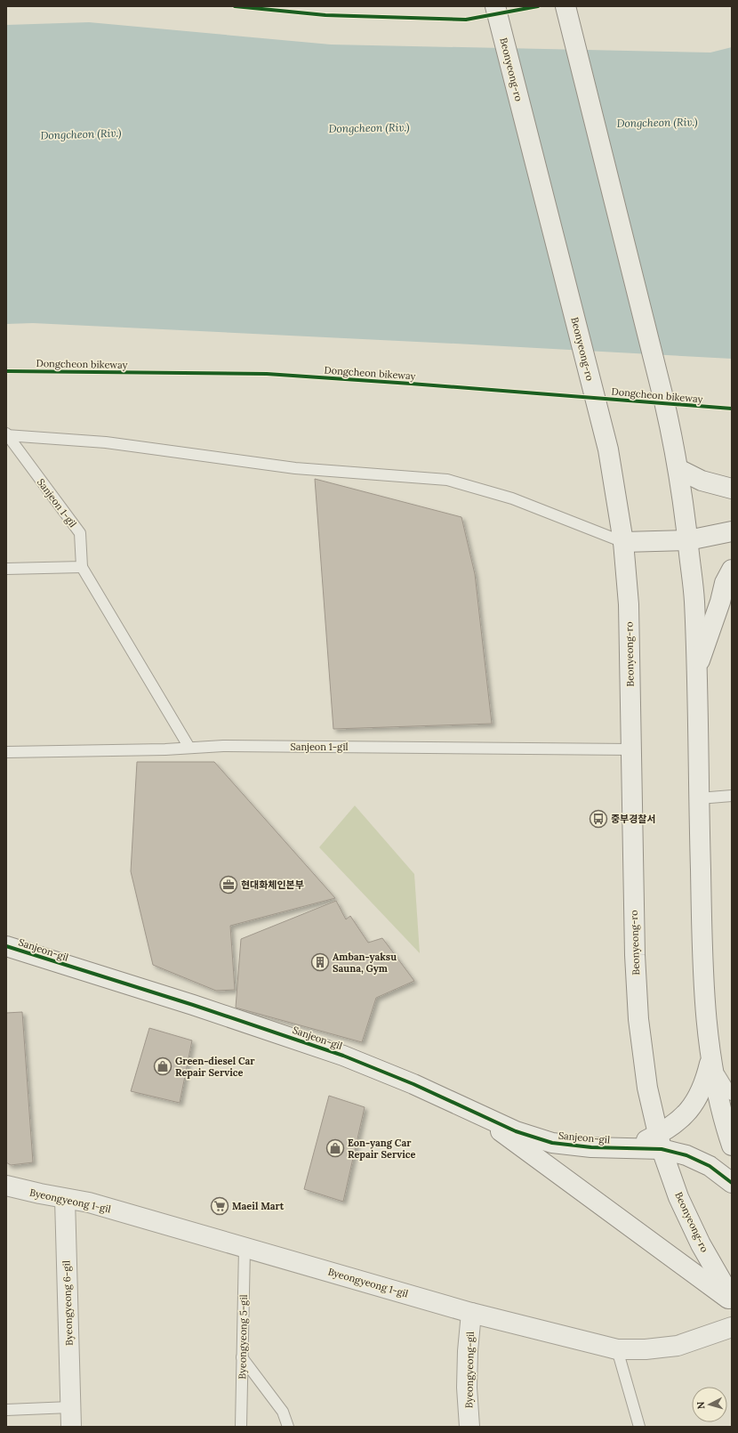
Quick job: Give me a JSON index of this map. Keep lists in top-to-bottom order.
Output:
{
  "streets": {
    "main road": [
      "Beonyeong-ro",
      "Sanjeon-gil",
      "Byeongyeong 1-gil",
      "Byeongyeong 6-gil",
      "Byeongyeong-gil"
    ],
    "lane": ["Sanjeon 1-gil", "Byeongyeong 5-gil"],
    "cycle path": ["Dongcheon bikeway"]
  },
  "crossings": [
    ["Beonyeong-ro", "Sanjeon 1-gil"],
    ["Beonyeong-ro", "Sanjeon-gil"],
    ["Byeongyeong 1-gil", "Byeongyeong 6-gil"],
    ["Byeongyeong 1-gil", "Byeongyeong 5-gil"],
    ["Byeongyeong 1-gil", "Byeongyeong-gil"]
  ],
  "water": ["Dongcheon (Riv.)"],
  "places": {
    "bus stop": ["중부경찰서"],
    "office": ["현대화체인본부"],
    "building": ["Amban-yaksu Sauna, Gym"],
    "shop": ["Green-diesel Car Repair Service", "Eon-yang Car Repair Service"],
    "supermarket": ["Maeil Mart"]
  },
  "north": "left"
}
